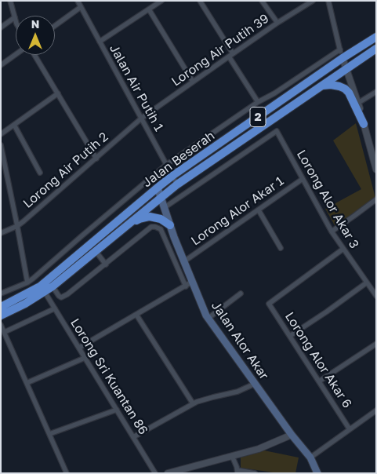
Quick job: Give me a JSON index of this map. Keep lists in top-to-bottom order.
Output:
{
  "streets": {
    "highway": ["2", "Jalan Beserah"],
    "main road": ["Jalan Alor Akar"],
    "street": [
      "Lorong Air Putih 39",
      "Jalan Air Putih 1",
      "Lorong Air Putih 2",
      "Lorong Alor Akar 3",
      "Lorong Alor Akar 1",
      "Lorong Alor Akar 6",
      "Lorong Sri Kuantan 86"
    ]
  },
  "crossings": [
    ["Lorong Air Putih 39", "Jalan Air Putih 1"],
    ["Lorong Air Putih 39", "Lorong Air Putih 2"],
    ["Jalan Air Putih 1", "Jalan Beserah"],
    ["Jalan Air Putih 1", "Lorong Air Putih 2"],
    ["Jalan Beserah", "Jalan Alor Akar"],
    ["Jalan Beserah", "Lorong Sri Kuantan 86"],
    ["Lorong Alor Akar 3", "Lorong Alor Akar 1"],
    ["Lorong Alor Akar 3", "Jalan Alor Akar"],
    ["Lorong Alor Akar 3", "Lorong Alor Akar 6"],
    ["Lorong Alor Akar 1", "Jalan Alor Akar"]
  ],
  "north": "top"
}
